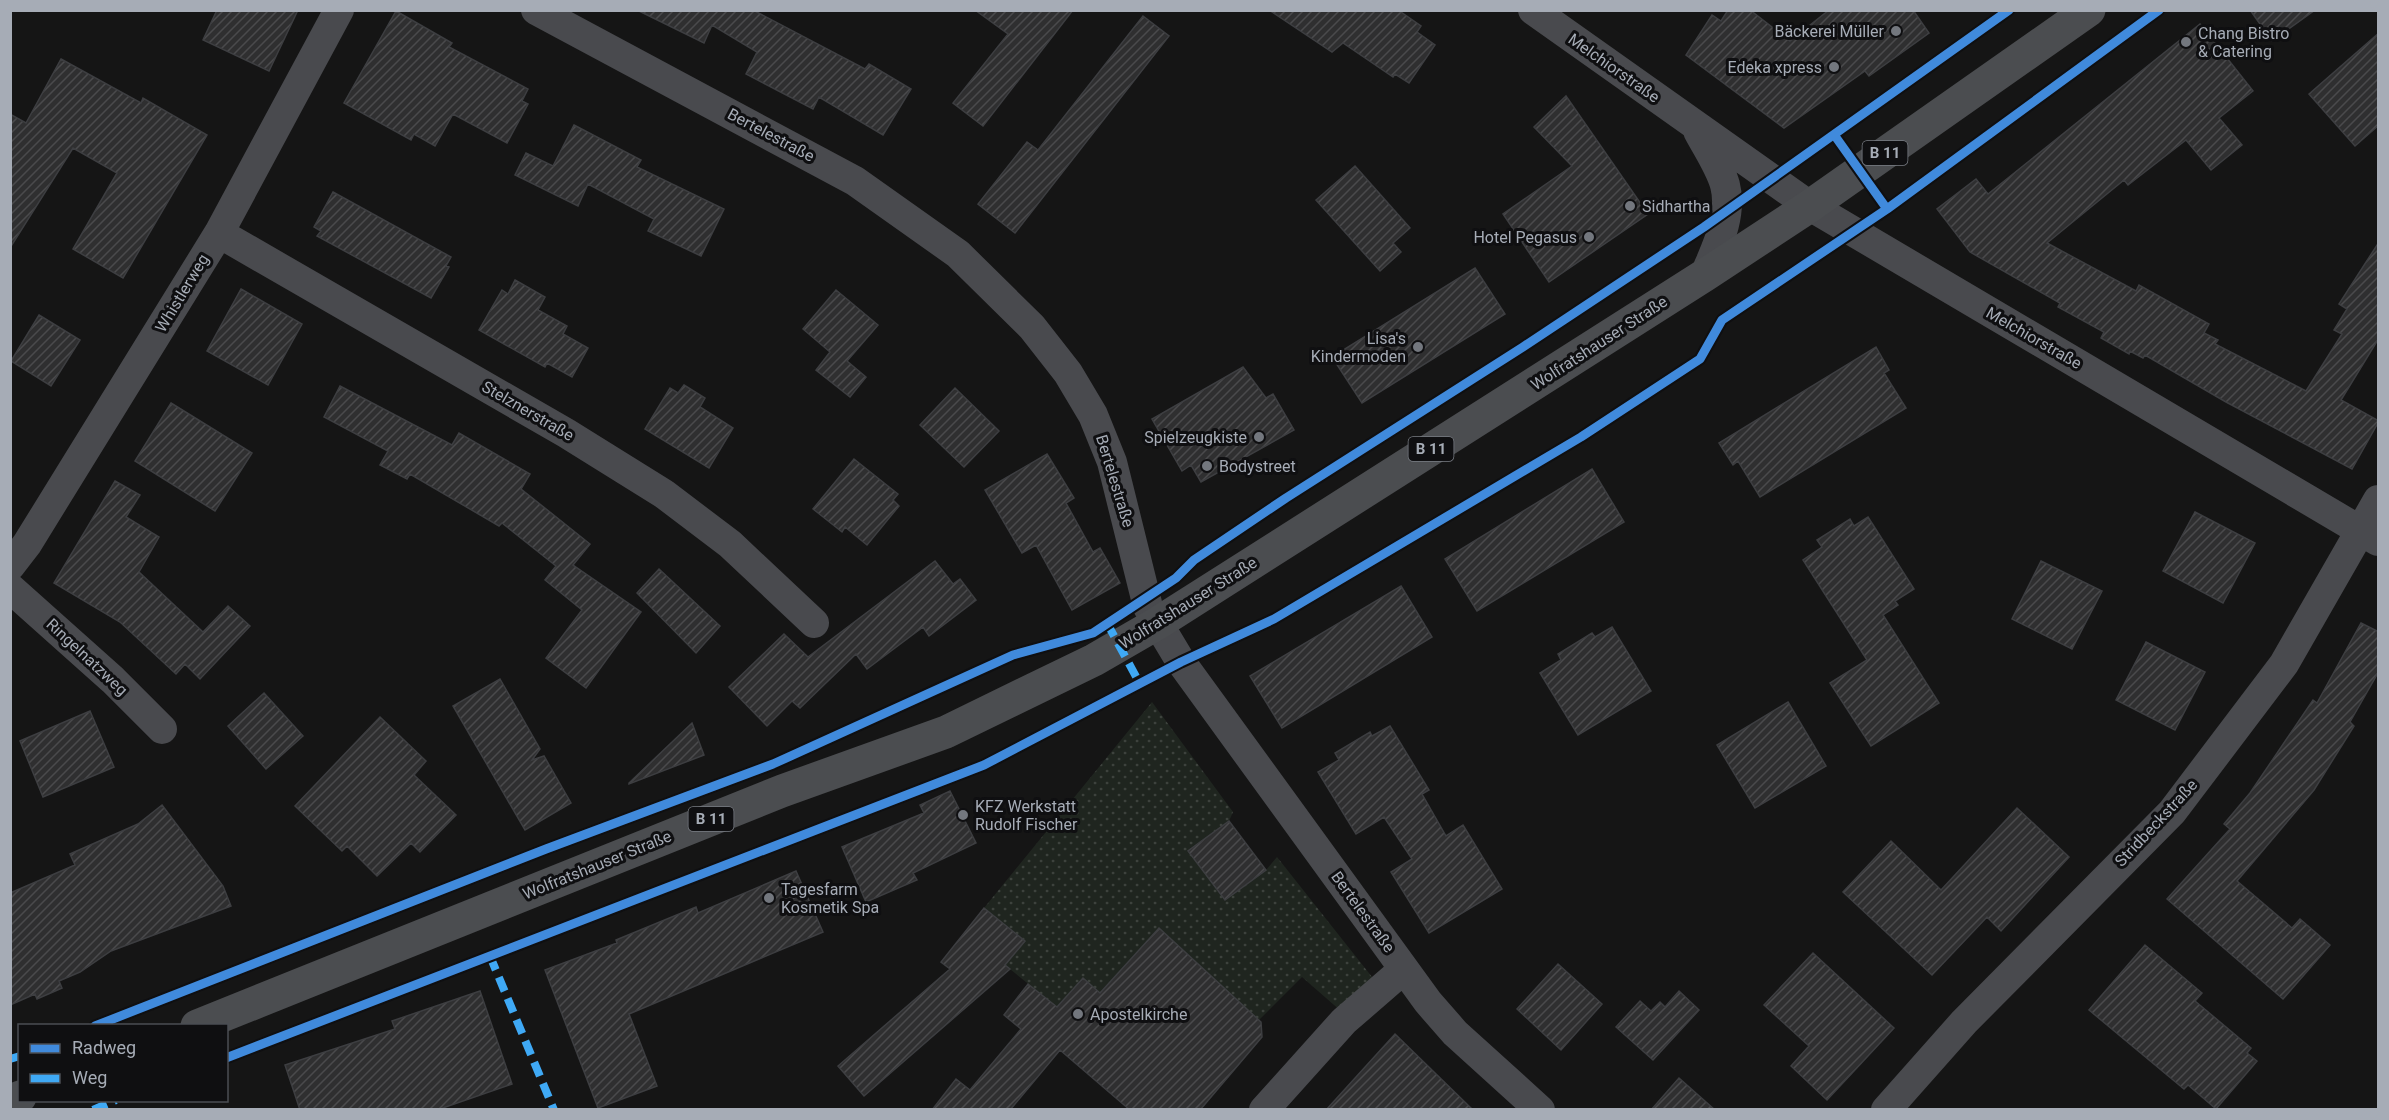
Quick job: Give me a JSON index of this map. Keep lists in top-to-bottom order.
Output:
{
  "streets": {
    "main road": ["B 11", "Wolfratshauser Straße"],
    "street": [
      "Melchiorstraße",
      "Bertelestraße",
      "Whistlerweg",
      "Stelznerstraße",
      "Ringelnatzweg",
      "Stridbeckstraße"
    ]
  },
  "crossings": [
    ["Melchiorstraße", "Wolfratshauser Straße"],
    ["Melchiorstraße", "Stridbeckstraße"],
    ["Bertelestraße", "Wolfratshauser Straße"],
    ["Whistlerweg", "Stelznerstraße"]
  ],
  "places": [
    "Bäckerei Müller",
    "Chang Bistro & Catering",
    "Edeka xpress",
    "Sidhartha",
    "Hotel Pegasus",
    "Lisa's Kindermoden",
    "Spielzeugkiste",
    "Bodystreet",
    "KFZ Werkstatt Rudolf Fischer",
    "Tagesfarm Kosmetik Spa",
    "Apostelkirche"
  ],
  "legend": ["Radweg", "Weg"]
}
